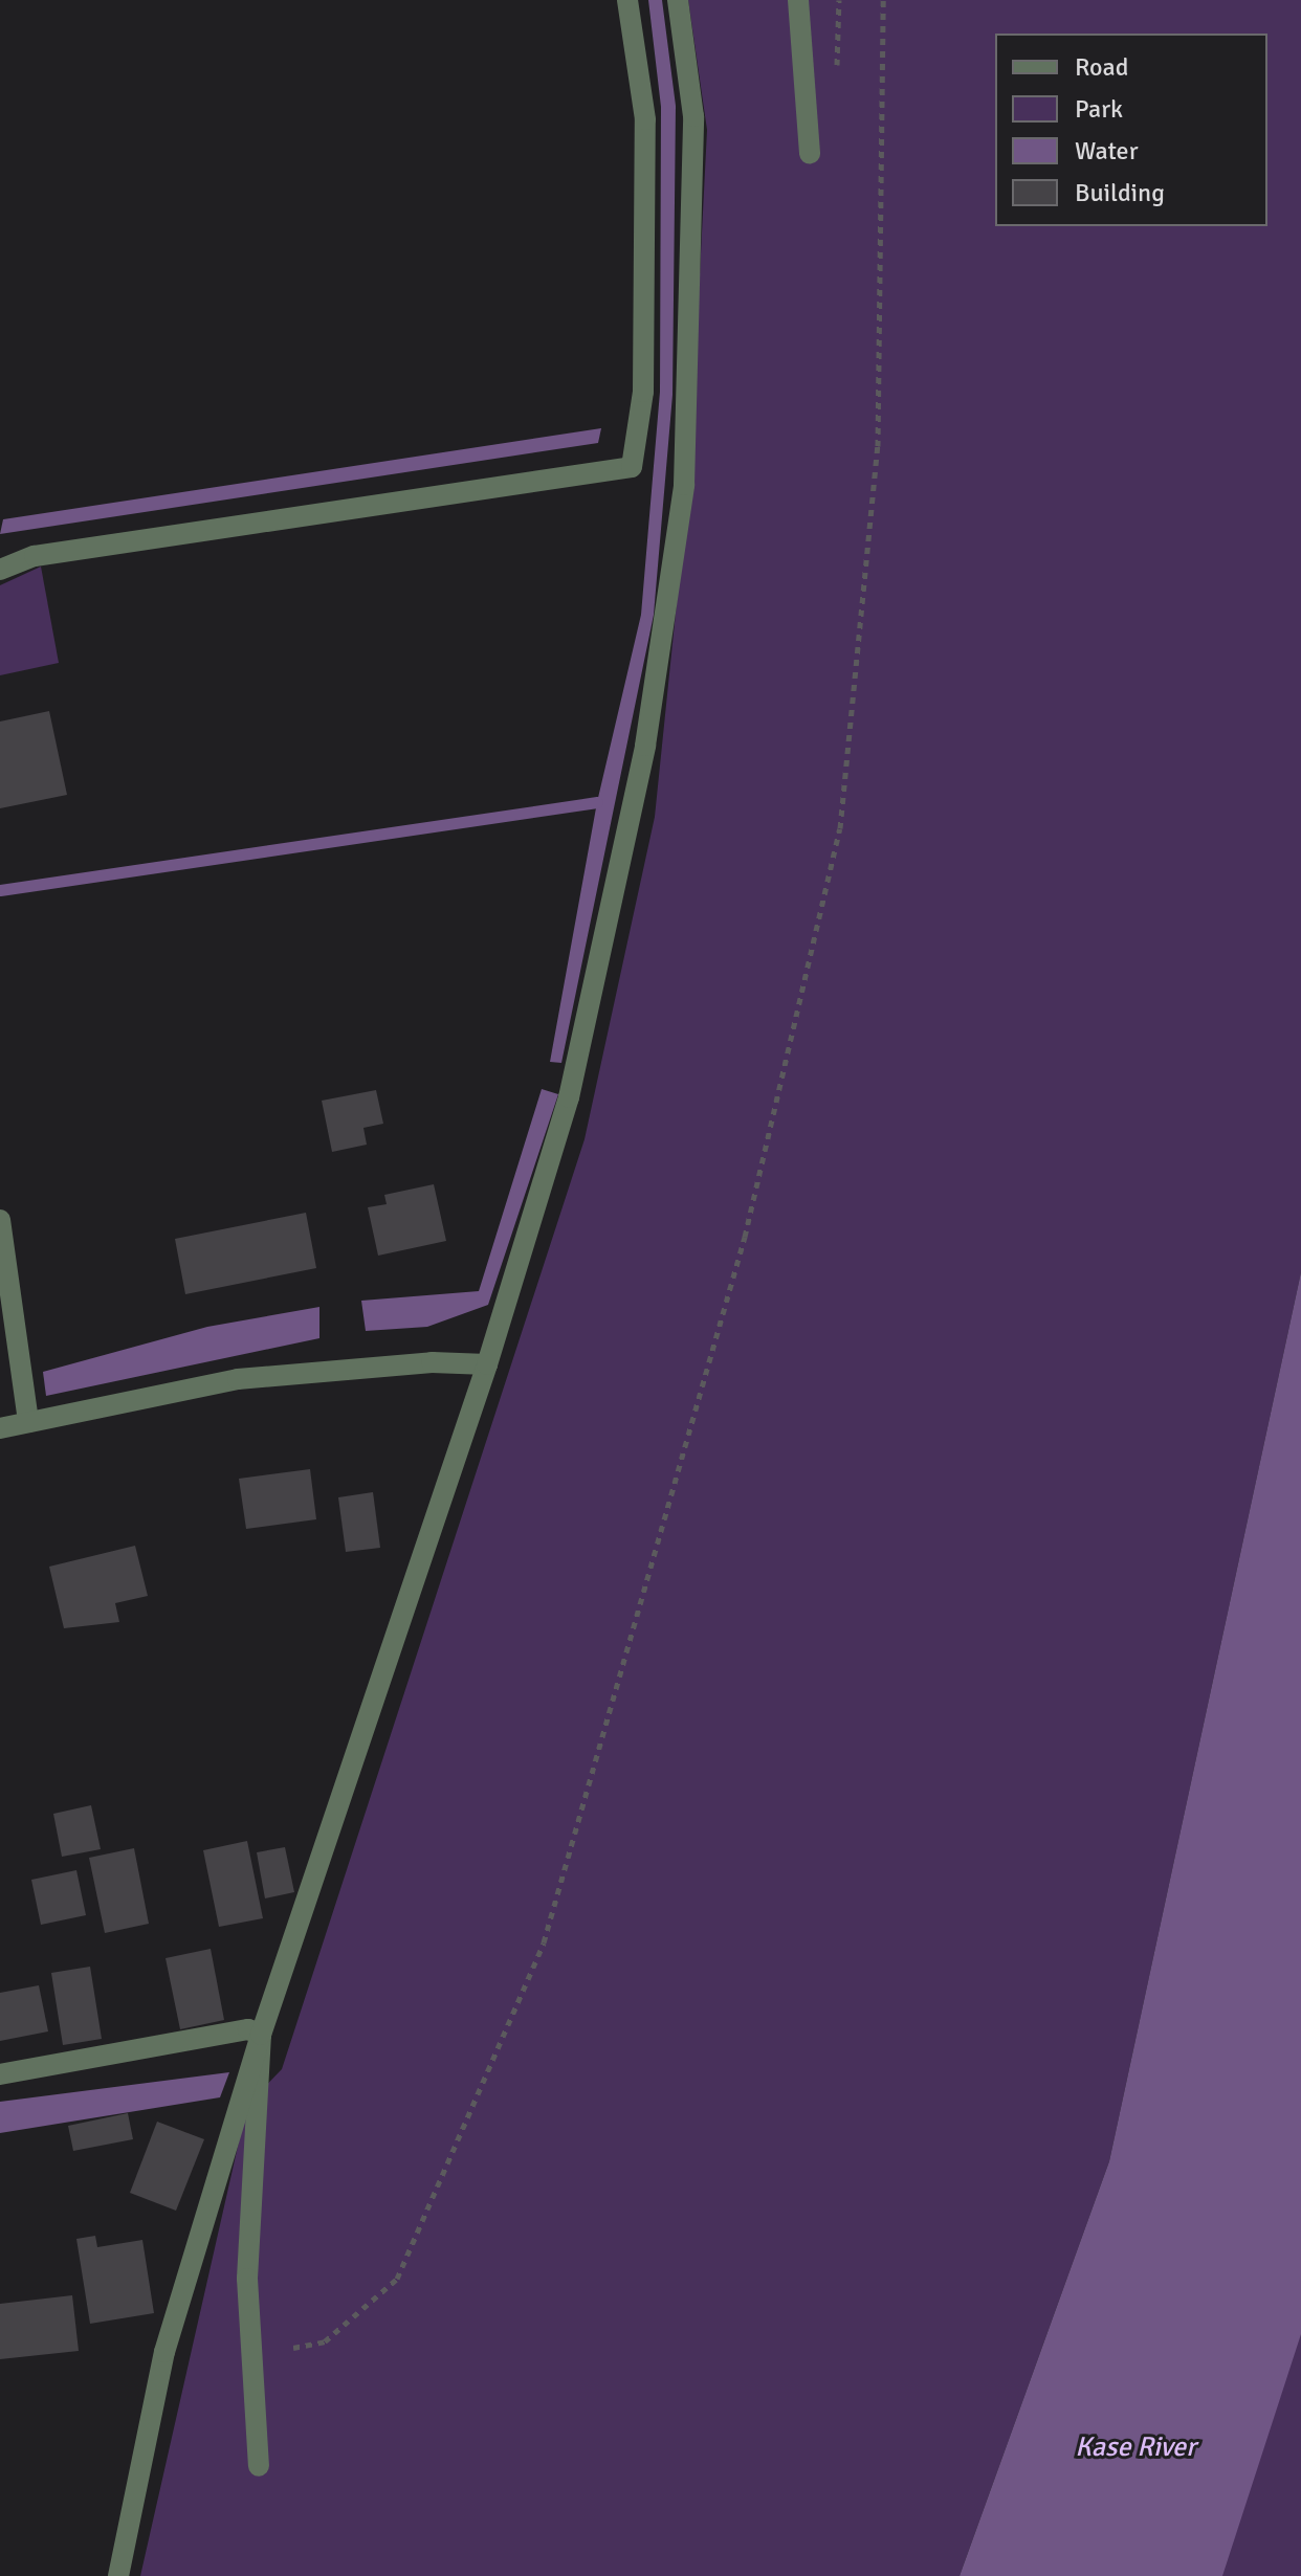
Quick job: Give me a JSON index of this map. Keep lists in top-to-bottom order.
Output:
{
  "water": ["Kase River"],
  "legend": [
    "Road",
    "Park",
    "Water",
    "Building"
  ]
}
